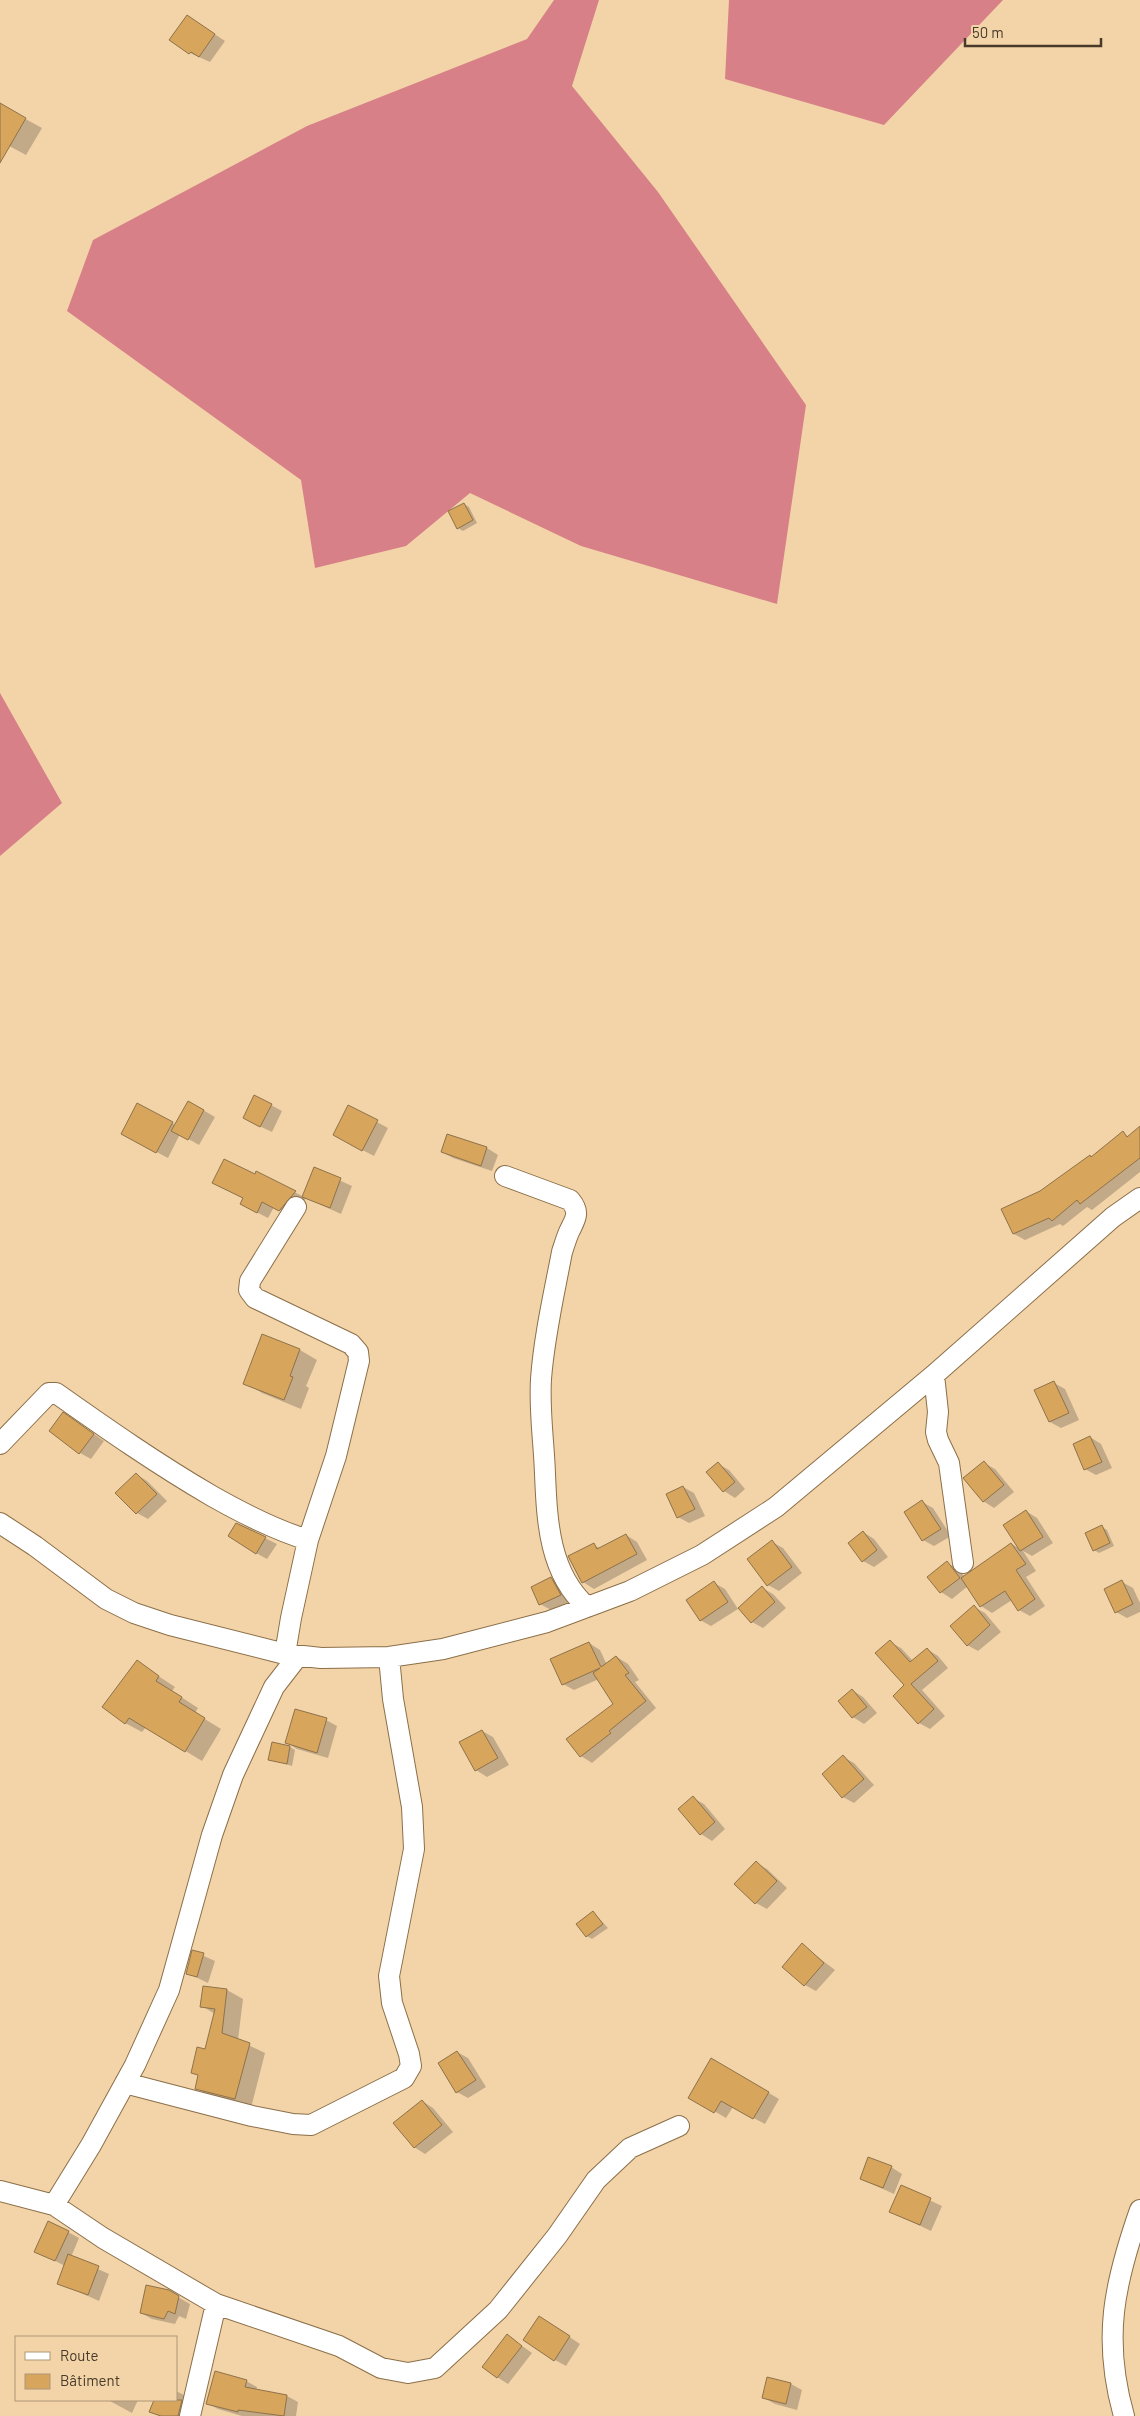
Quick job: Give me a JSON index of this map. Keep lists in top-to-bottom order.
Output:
{
  "legend": ["Route", "Bâtiment"],
  "scale_bar": "50 m"
}
